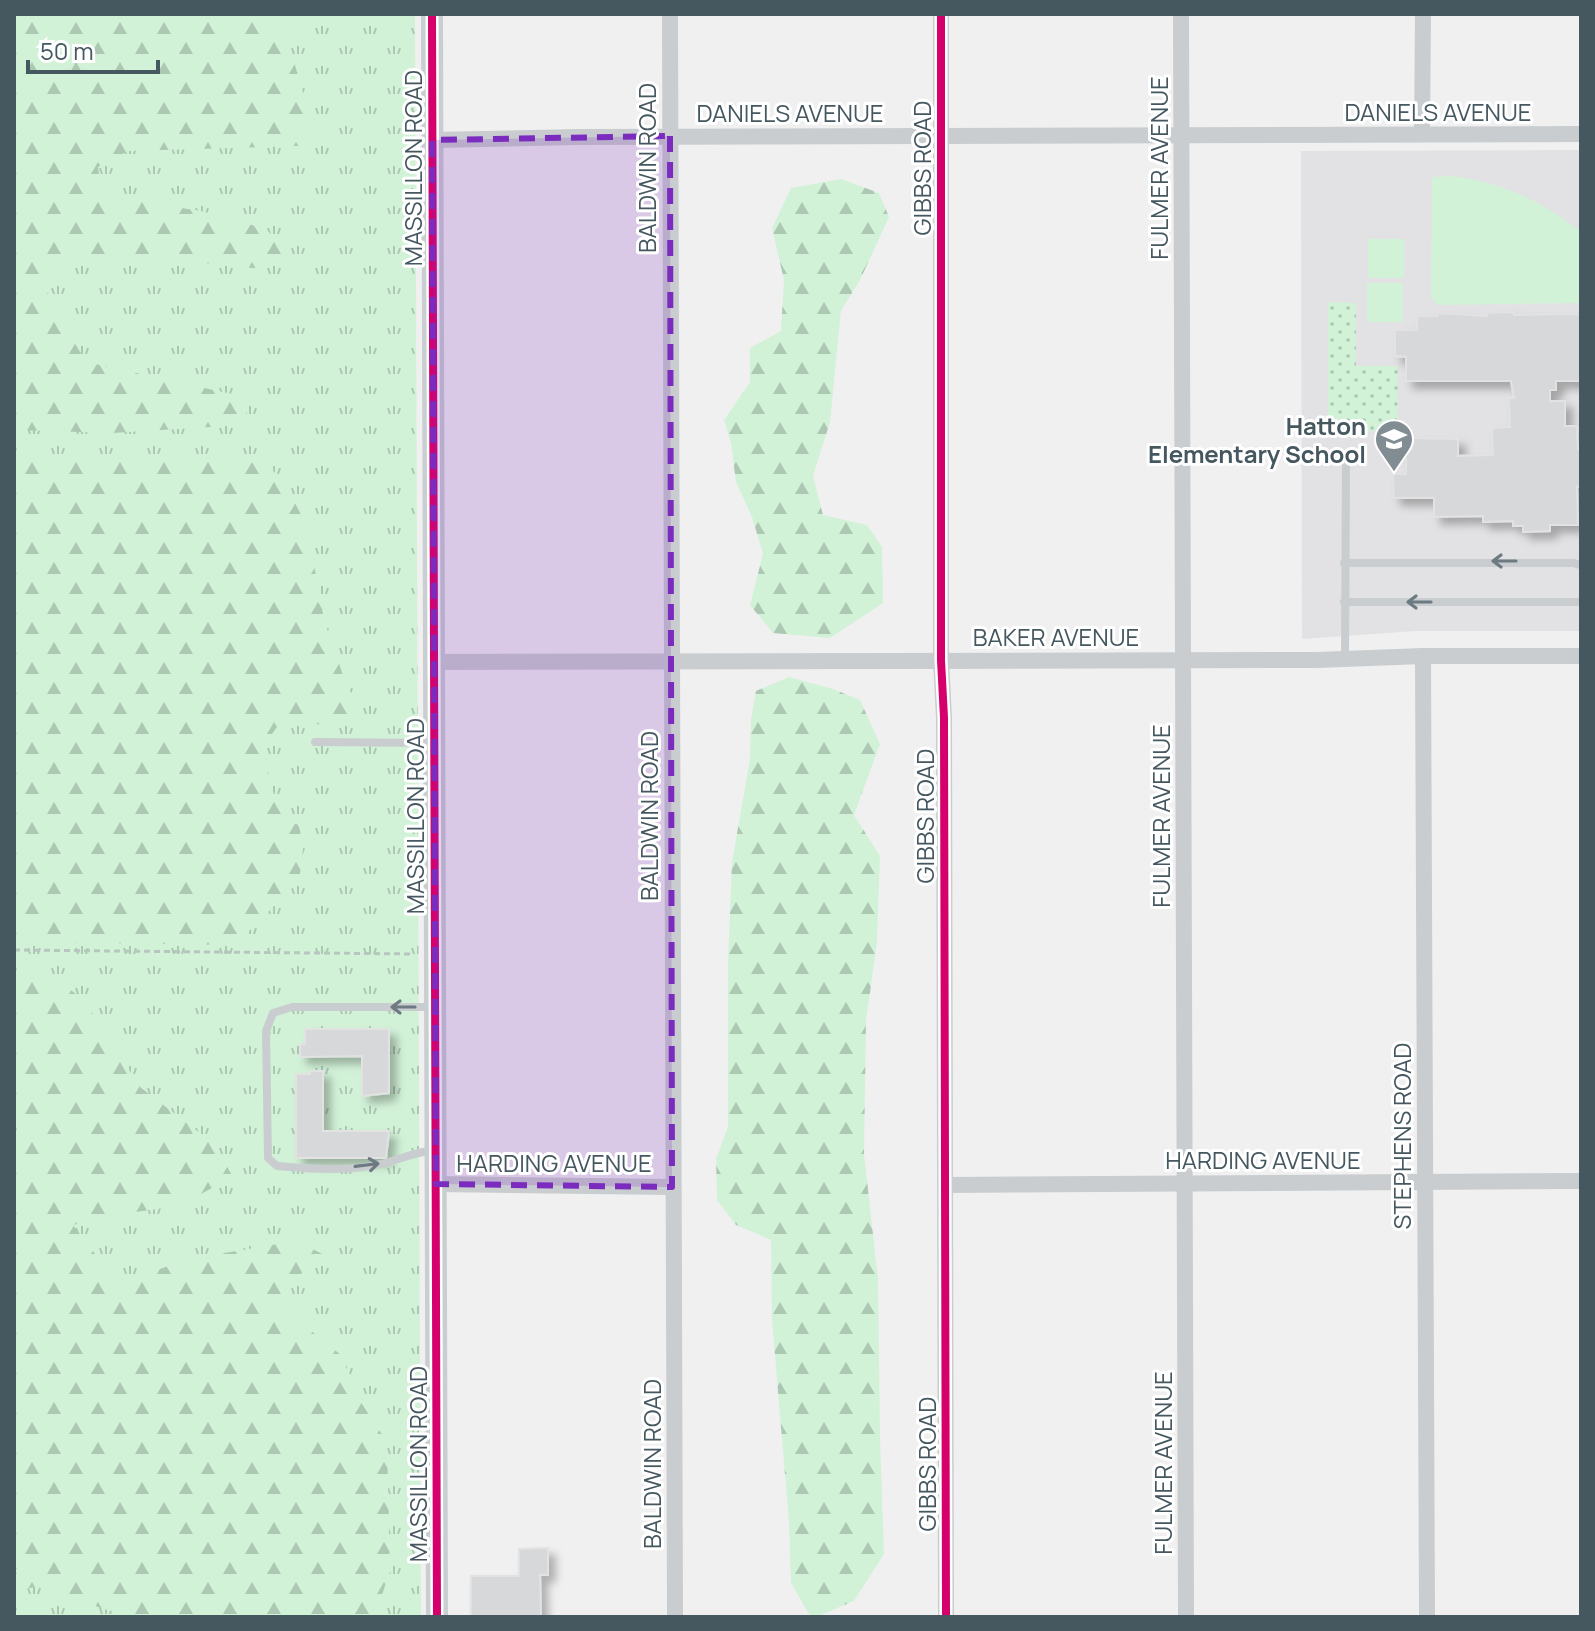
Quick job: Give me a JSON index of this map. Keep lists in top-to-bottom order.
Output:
{
  "streets": {
    "street": [
      "DANIELS AVENUE",
      "MASSILLON ROAD",
      "BALDWIN ROAD",
      "GIBBS ROAD",
      "FULMER AVENUE",
      "BAKER AVENUE",
      "STEPHENS ROAD",
      "HARDING AVENUE"
    ]
  },
  "crossings": [
    ["DANIELS AVENUE", "MASSILLON ROAD"],
    ["DANIELS AVENUE", "BALDWIN ROAD"],
    ["DANIELS AVENUE", "GIBBS ROAD"],
    ["DANIELS AVENUE", "FULMER AVENUE"],
    ["MASSILLON ROAD", "BAKER AVENUE"],
    ["MASSILLON ROAD", "HARDING AVENUE"],
    ["BALDWIN ROAD", "BAKER AVENUE"],
    ["BALDWIN ROAD", "HARDING AVENUE"],
    ["GIBBS ROAD", "BAKER AVENUE"],
    ["GIBBS ROAD", "HARDING AVENUE"],
    ["FULMER AVENUE", "BAKER AVENUE"],
    ["FULMER AVENUE", "HARDING AVENUE"],
    ["BAKER AVENUE", "STEPHENS ROAD"],
    ["STEPHENS ROAD", "HARDING AVENUE"]
  ],
  "places": {
    "school or university": ["Hatton Elementary School"]
  },
  "scale_bar": "50 m"
}
